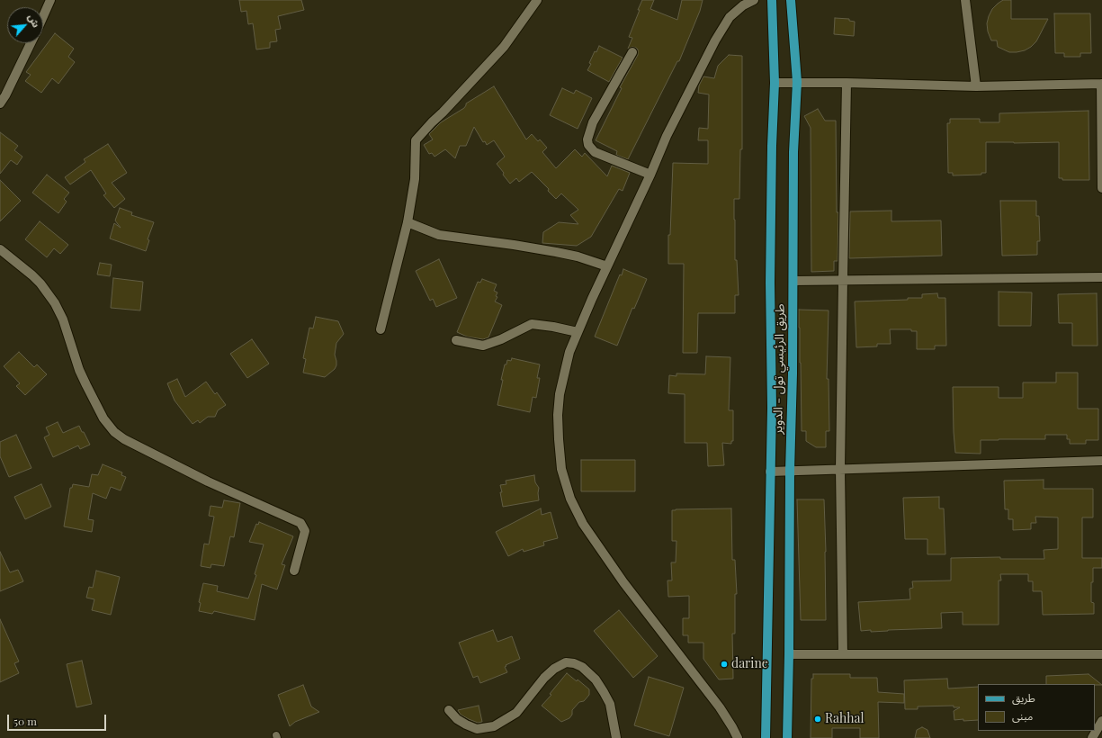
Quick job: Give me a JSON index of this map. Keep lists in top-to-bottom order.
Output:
{
  "streets": {
    "main road": ["طريق الرئيسي تول - الدوير"]
  },
  "places": ["darine", "Rahhal"],
  "legend": ["طريق", "مبنى"],
  "scale_bar": "50 m",
  "north": "top right"
}
